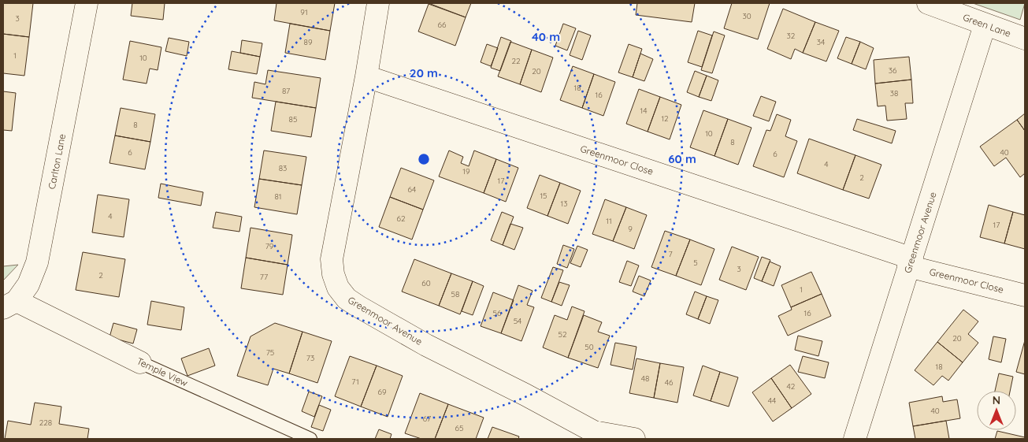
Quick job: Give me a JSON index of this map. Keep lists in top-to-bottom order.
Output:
{
  "streets": {
    "street": [
      "Green Lane",
      "Greenmoor Close",
      "Carlton Lane",
      "Greenmoor Avenue",
      "Temple View"
    ]
  },
  "crossings": [
    ["Green Lane", "Greenmoor Avenue"],
    ["Greenmoor Close", "Greenmoor Avenue"],
    ["Carlton Lane", "Temple View"]
  ],
  "house_numbers": [
    "91",
    "30",
    "3",
    "66",
    "32",
    "89",
    "34",
    "1",
    "10",
    "22",
    "36",
    "20",
    "18",
    "87",
    "38",
    "16",
    "14",
    "12",
    "85",
    "8",
    "10",
    "8",
    "6",
    "40",
    "6",
    "4",
    "83",
    "19",
    "2",
    "17",
    "64",
    "15",
    "81",
    "13",
    "4",
    "62",
    "11",
    "17",
    "9",
    "79",
    "7",
    "5",
    "3",
    "2",
    "77",
    "60",
    "1",
    "58",
    "56",
    "16",
    "54",
    "52",
    "20",
    "50",
    "75",
    "73",
    "18",
    "48",
    "71",
    "46",
    "42",
    "69",
    "44",
    "40",
    "67",
    "228",
    "65"
  ],
  "north": "top",
  "rings": ["40 m", "20 m", "60 m"]
}
